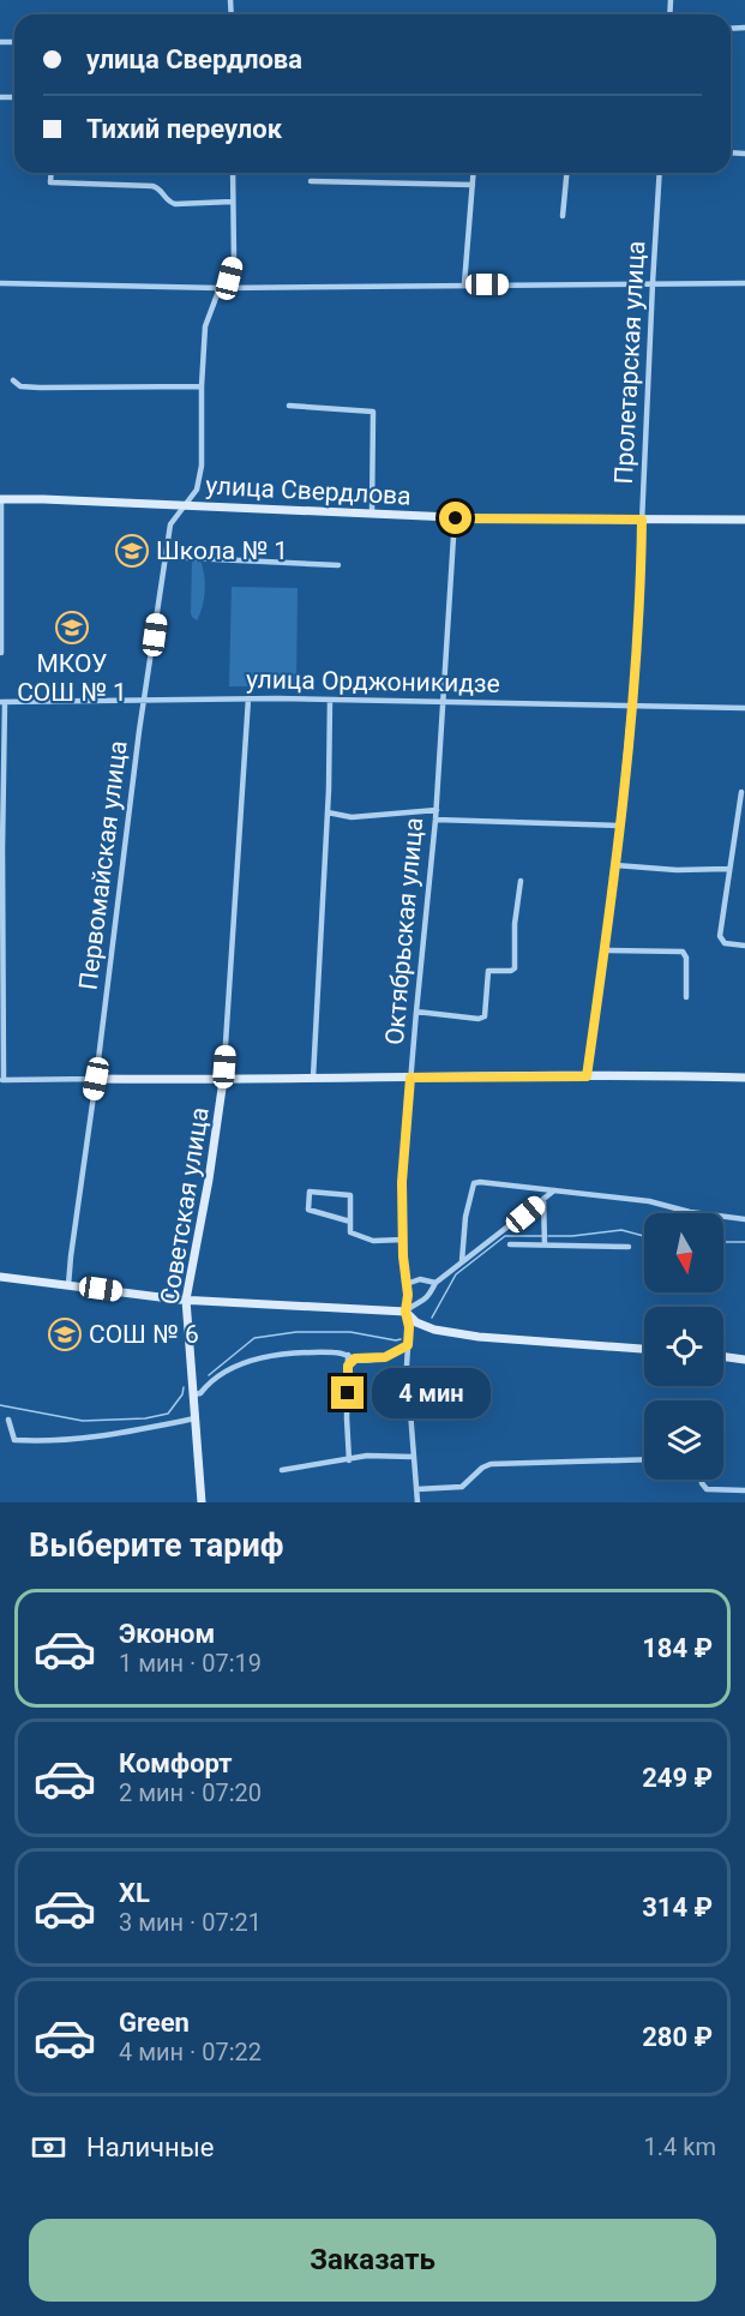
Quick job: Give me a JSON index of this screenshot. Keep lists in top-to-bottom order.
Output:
{
  "streets": {
    "street": [
      "Пролетарская улица",
      "улица Свердлова",
      "улица Орджоникидзе",
      "Первомайская улица",
      "Октябрьская улица",
      "Советская улица"
    ]
  },
  "crossings": [
    ["Пролетарская улица", "улица Свердлова"],
    ["Пролетарская улица", "улица Орджоникидзе"],
    ["улица Свердлова", "Первомайская улица"],
    ["улица Орджоникидзе", "Первомайская улица"],
    ["улица Орджоникидзе", "Октябрьская улица"],
    ["улица Орджоникидзе", "Советская улица"]
  ],
  "places": {
    "school or university": ["Школа № 1", "МКОУ СОШ № 1", "СОШ № 6"]
  },
  "north": "bottom",
  "page": {
    "banner": ["улица Свердлова", "Тихий переулок"],
    "bubble": "4 мин",
    "heading": "Выберите тариф",
    "list": [
      {
        "name": "Эконом",
        "note": "1 мин · 07:19",
        "value": "184 ₽"
      },
      {
        "name": "Комфорт",
        "note": "2 мин · 07:20",
        "value": "249 ₽"
      },
      {
        "name": "XL",
        "note": "3 мин · 07:21",
        "value": "314 ₽"
      },
      {
        "name": "Green",
        "note": "4 мин · 07:22",
        "value": "280 ₽"
      }
    ],
    "pay": ["Наличные", "1.4 km"],
    "buttons": "Заказать"
  }
}
